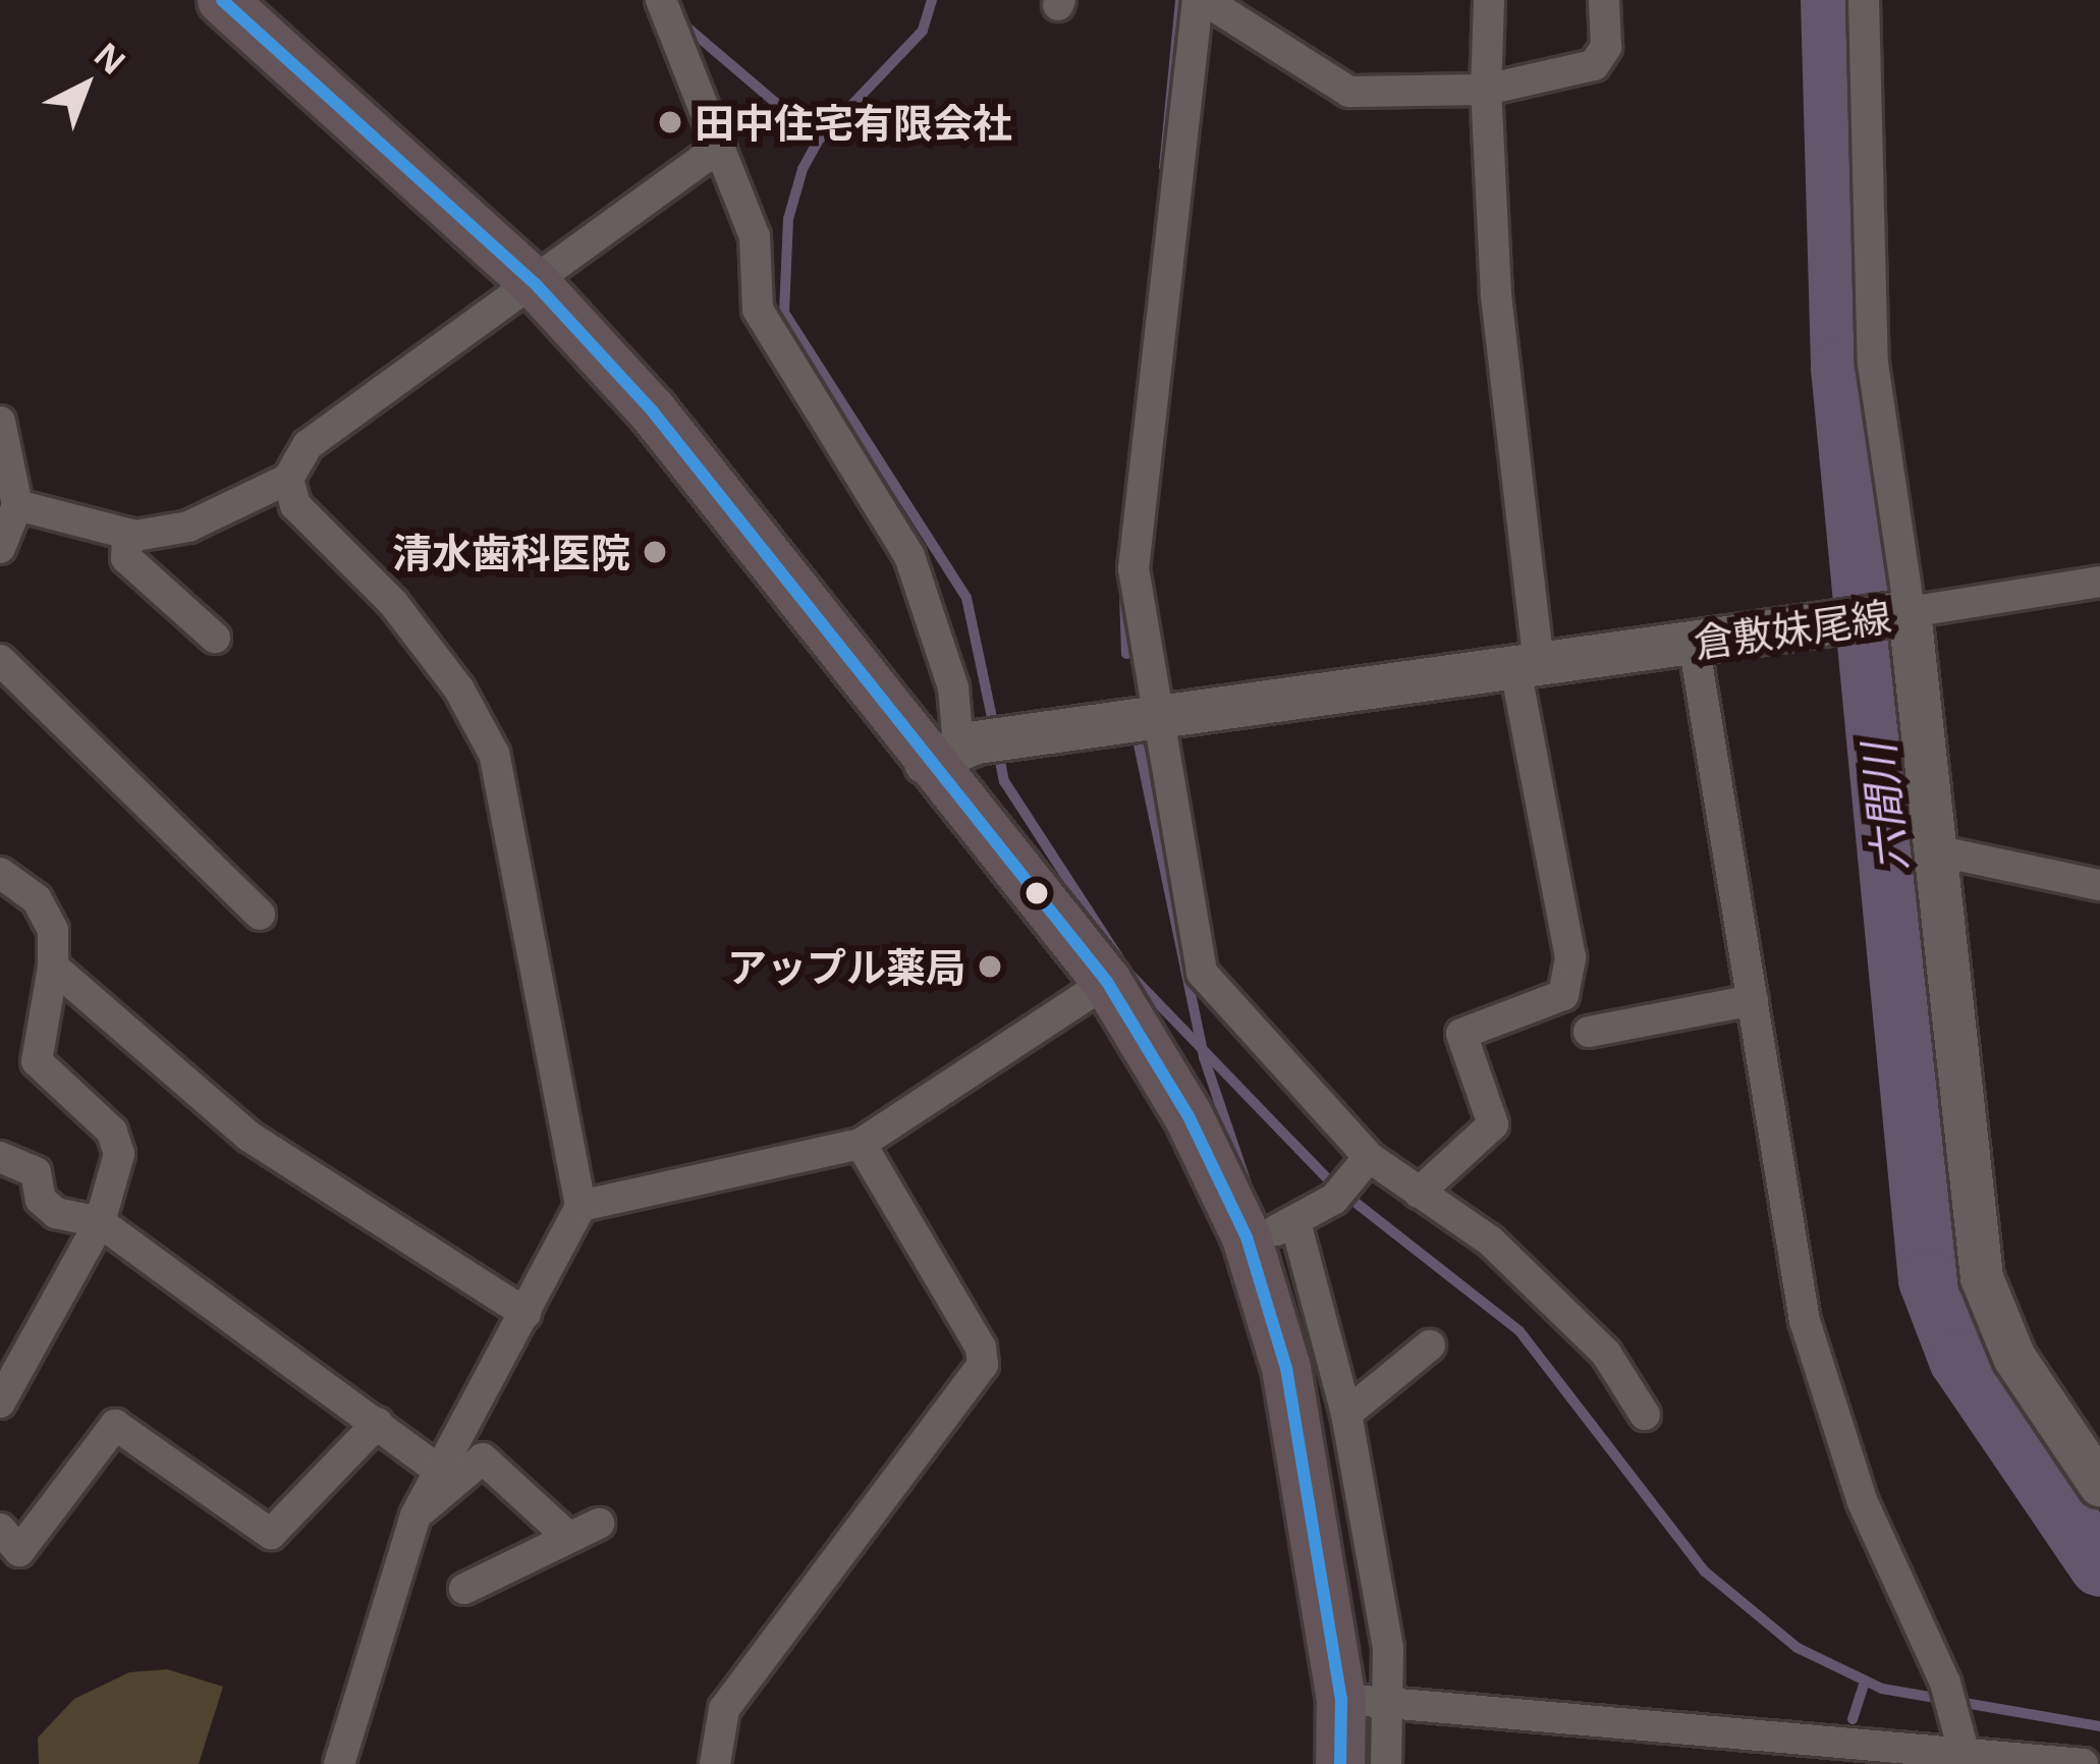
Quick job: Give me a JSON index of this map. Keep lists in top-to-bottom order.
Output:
{
  "streets": {
    "main road": ["倉敷妹尾線"]
  },
  "water": ["六間川"],
  "places": ["田中住宅有限会社", "清水歯科医院", "アップル薬局"],
  "north": "top right"
}
